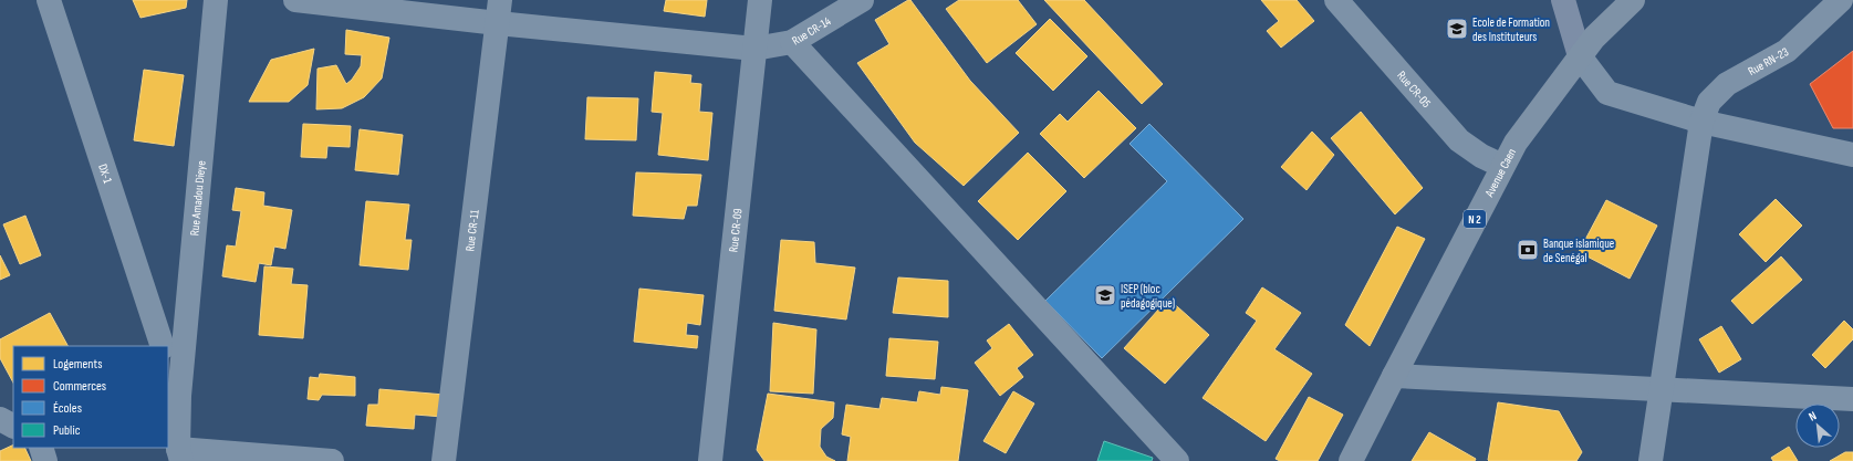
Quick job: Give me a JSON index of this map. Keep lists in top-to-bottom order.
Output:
{
  "streets": {
    "highway": ["Avenue Caen", "N 2"],
    "street": [
      "Rue CR-14",
      "Rue RN-23",
      "Rue CR-05",
      "DX-1",
      "Rue Amadou Dieye",
      "Rue CR-11",
      "Rue CR-09"
    ]
  },
  "crossings": [
    ["Rue CR-14", "Rue CR-11"],
    ["Rue CR-14", "Rue CR-09"],
    ["Rue CR-05", "Avenue Caen"]
  ],
  "places": {
    "school or university": ["Ecole de Formation des Instituteurs", "ISEP (bloc pédagogique)"],
    "bank": ["Banque islamique de Senégal"]
  },
  "legend": [
    "Logements",
    "Commerces",
    "Écoles",
    "Public"
  ],
  "north": "top left"
}
